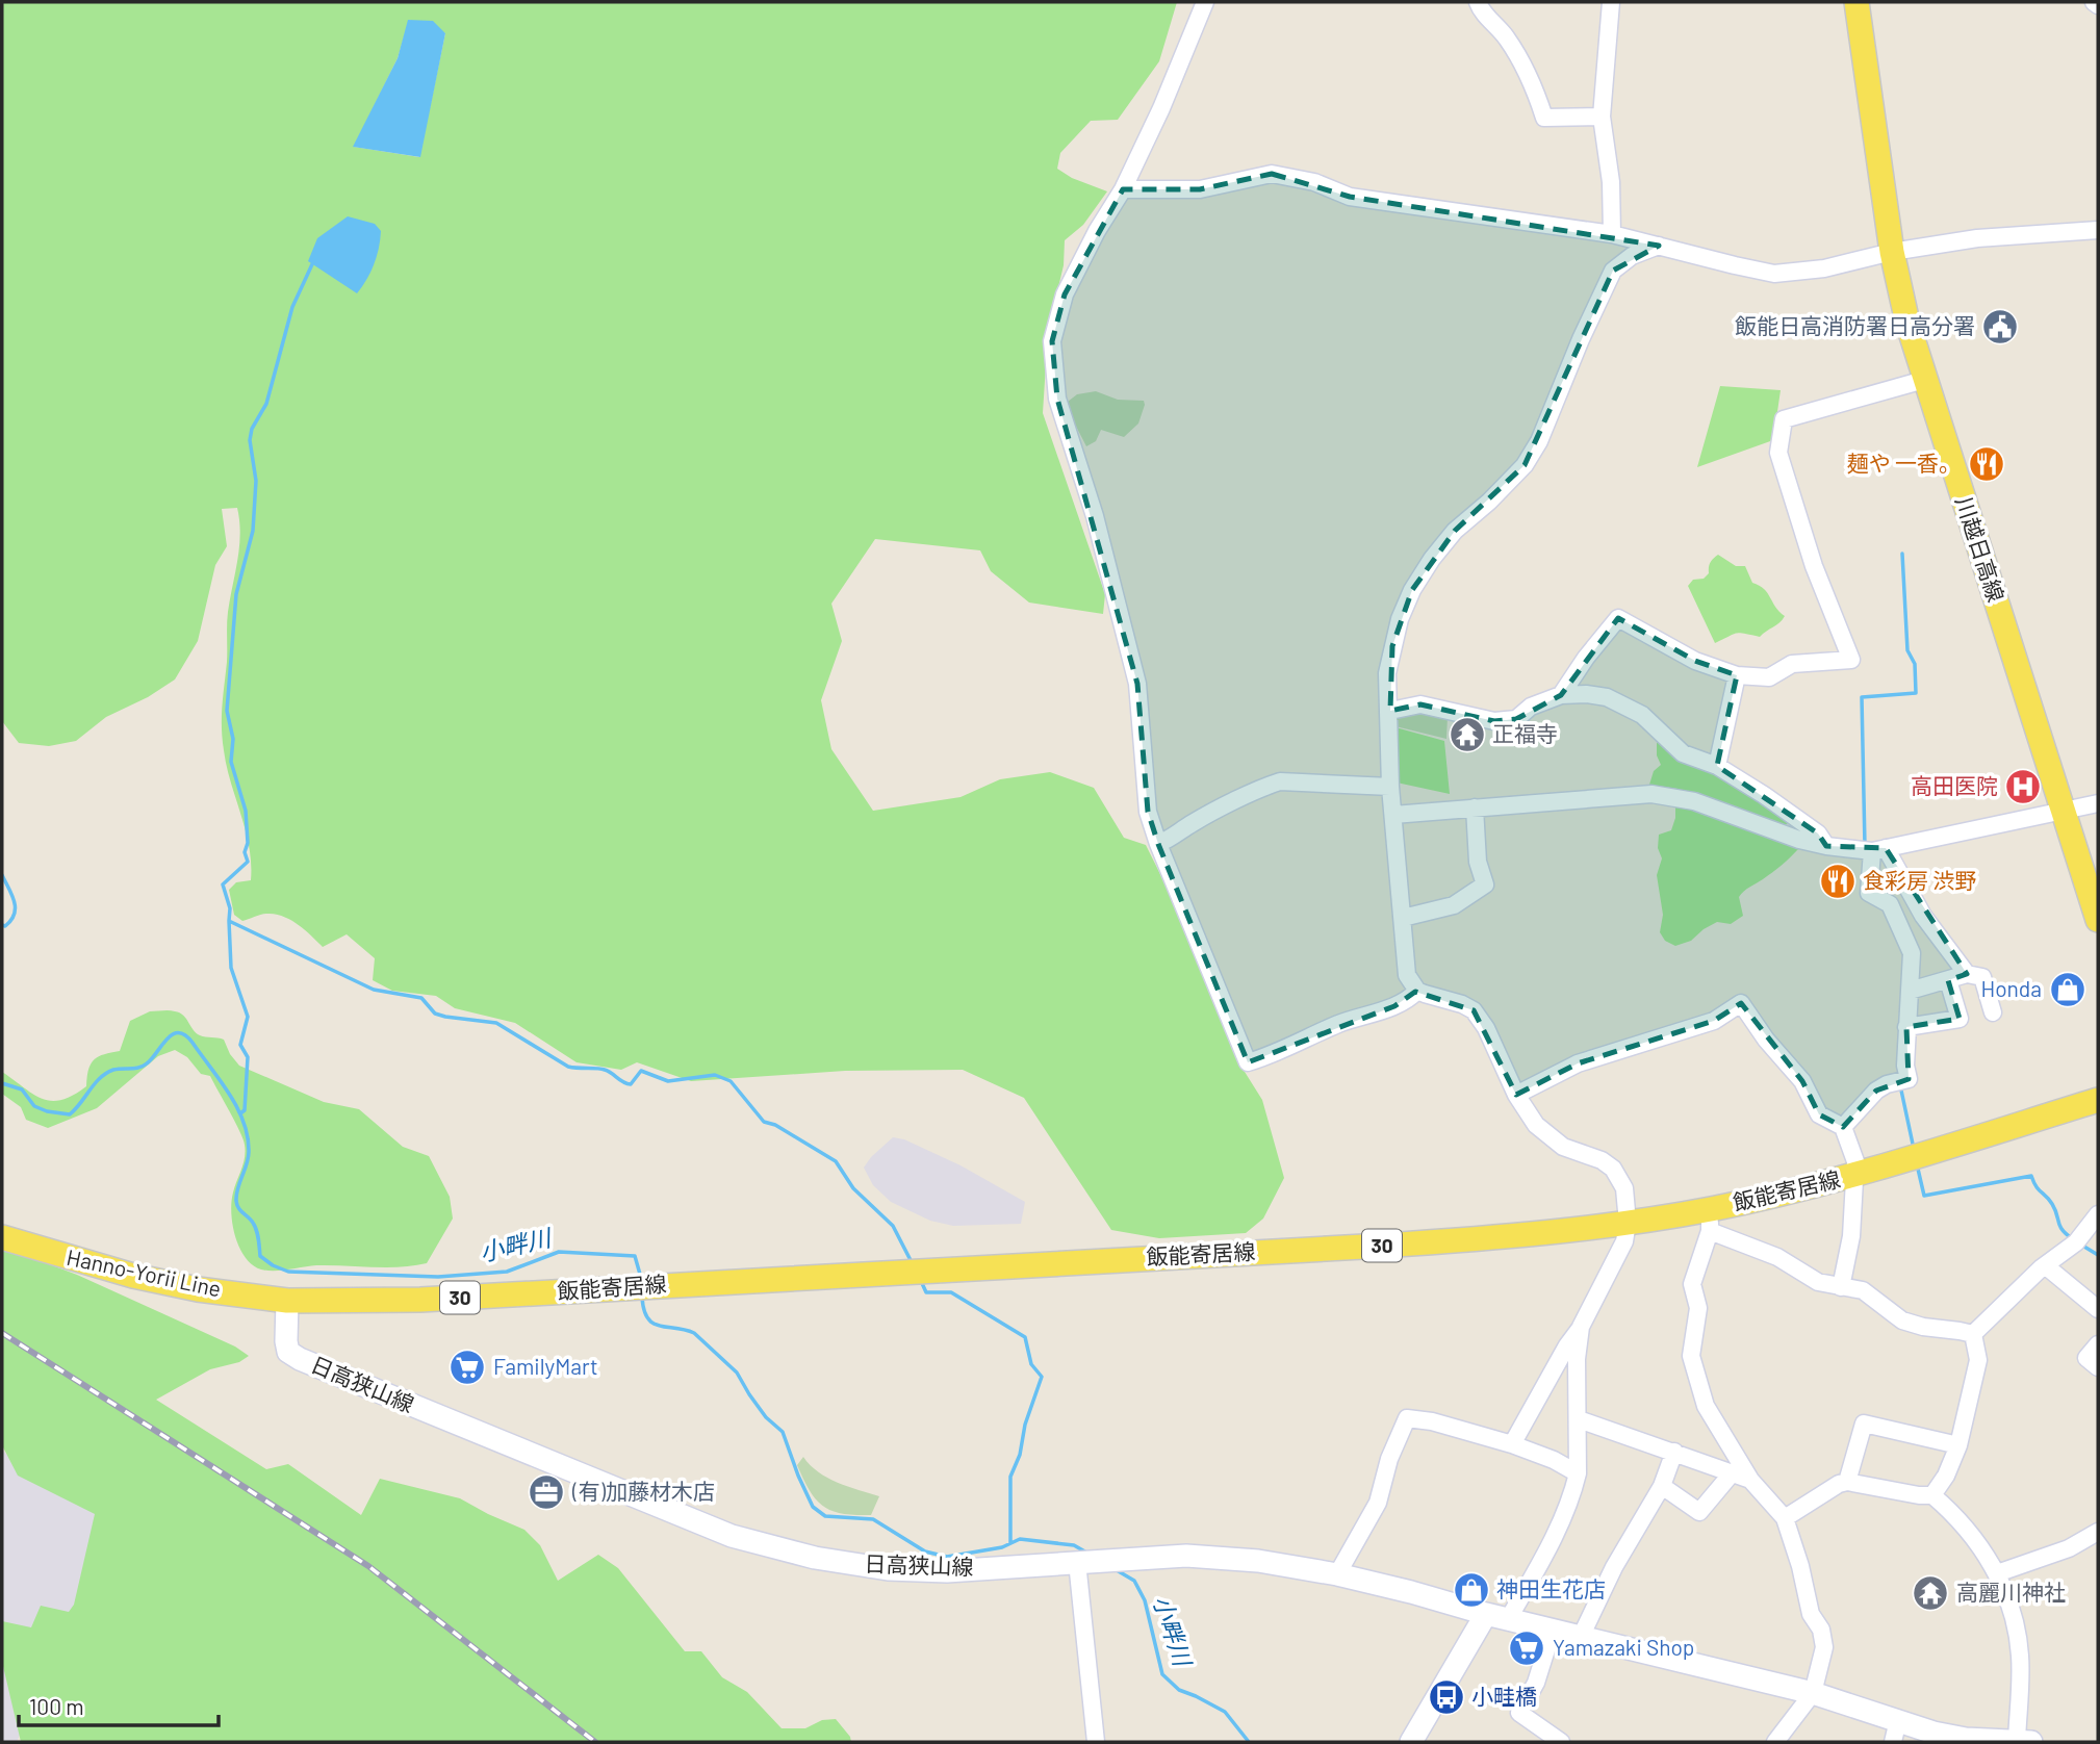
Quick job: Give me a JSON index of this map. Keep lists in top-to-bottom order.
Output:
{
  "streets": {
    "main road": [
      "川越日高線",
      "飯能寄居線",
      "30",
      "Hanno-Yorii Line",
      "日高狭山線"
    ]
  },
  "crossings": [
    ["飯能寄居線", "Hanno-Yorii Line"],
    ["飯能寄居線", "日高狭山線"],
    ["Hanno-Yorii Line", "日高狭山線"]
  ],
  "water": ["小畔川"],
  "places": {
    "public building": ["飯能日高消防署日高分署"],
    "restaurant": ["麺や 一香。", "食彩房 渋野"],
    "temple": ["正福寺", "高麗川神社"],
    "hospital": ["高田医院"],
    "shop": ["Honda", "神田生花店"],
    "supermarket": ["FamilyMart", "Yamazaki Shop"],
    "office": ["(有)加藤材木店"],
    "bus stop": ["小畦橋"]
  },
  "scale_bar": "100 m"
}
